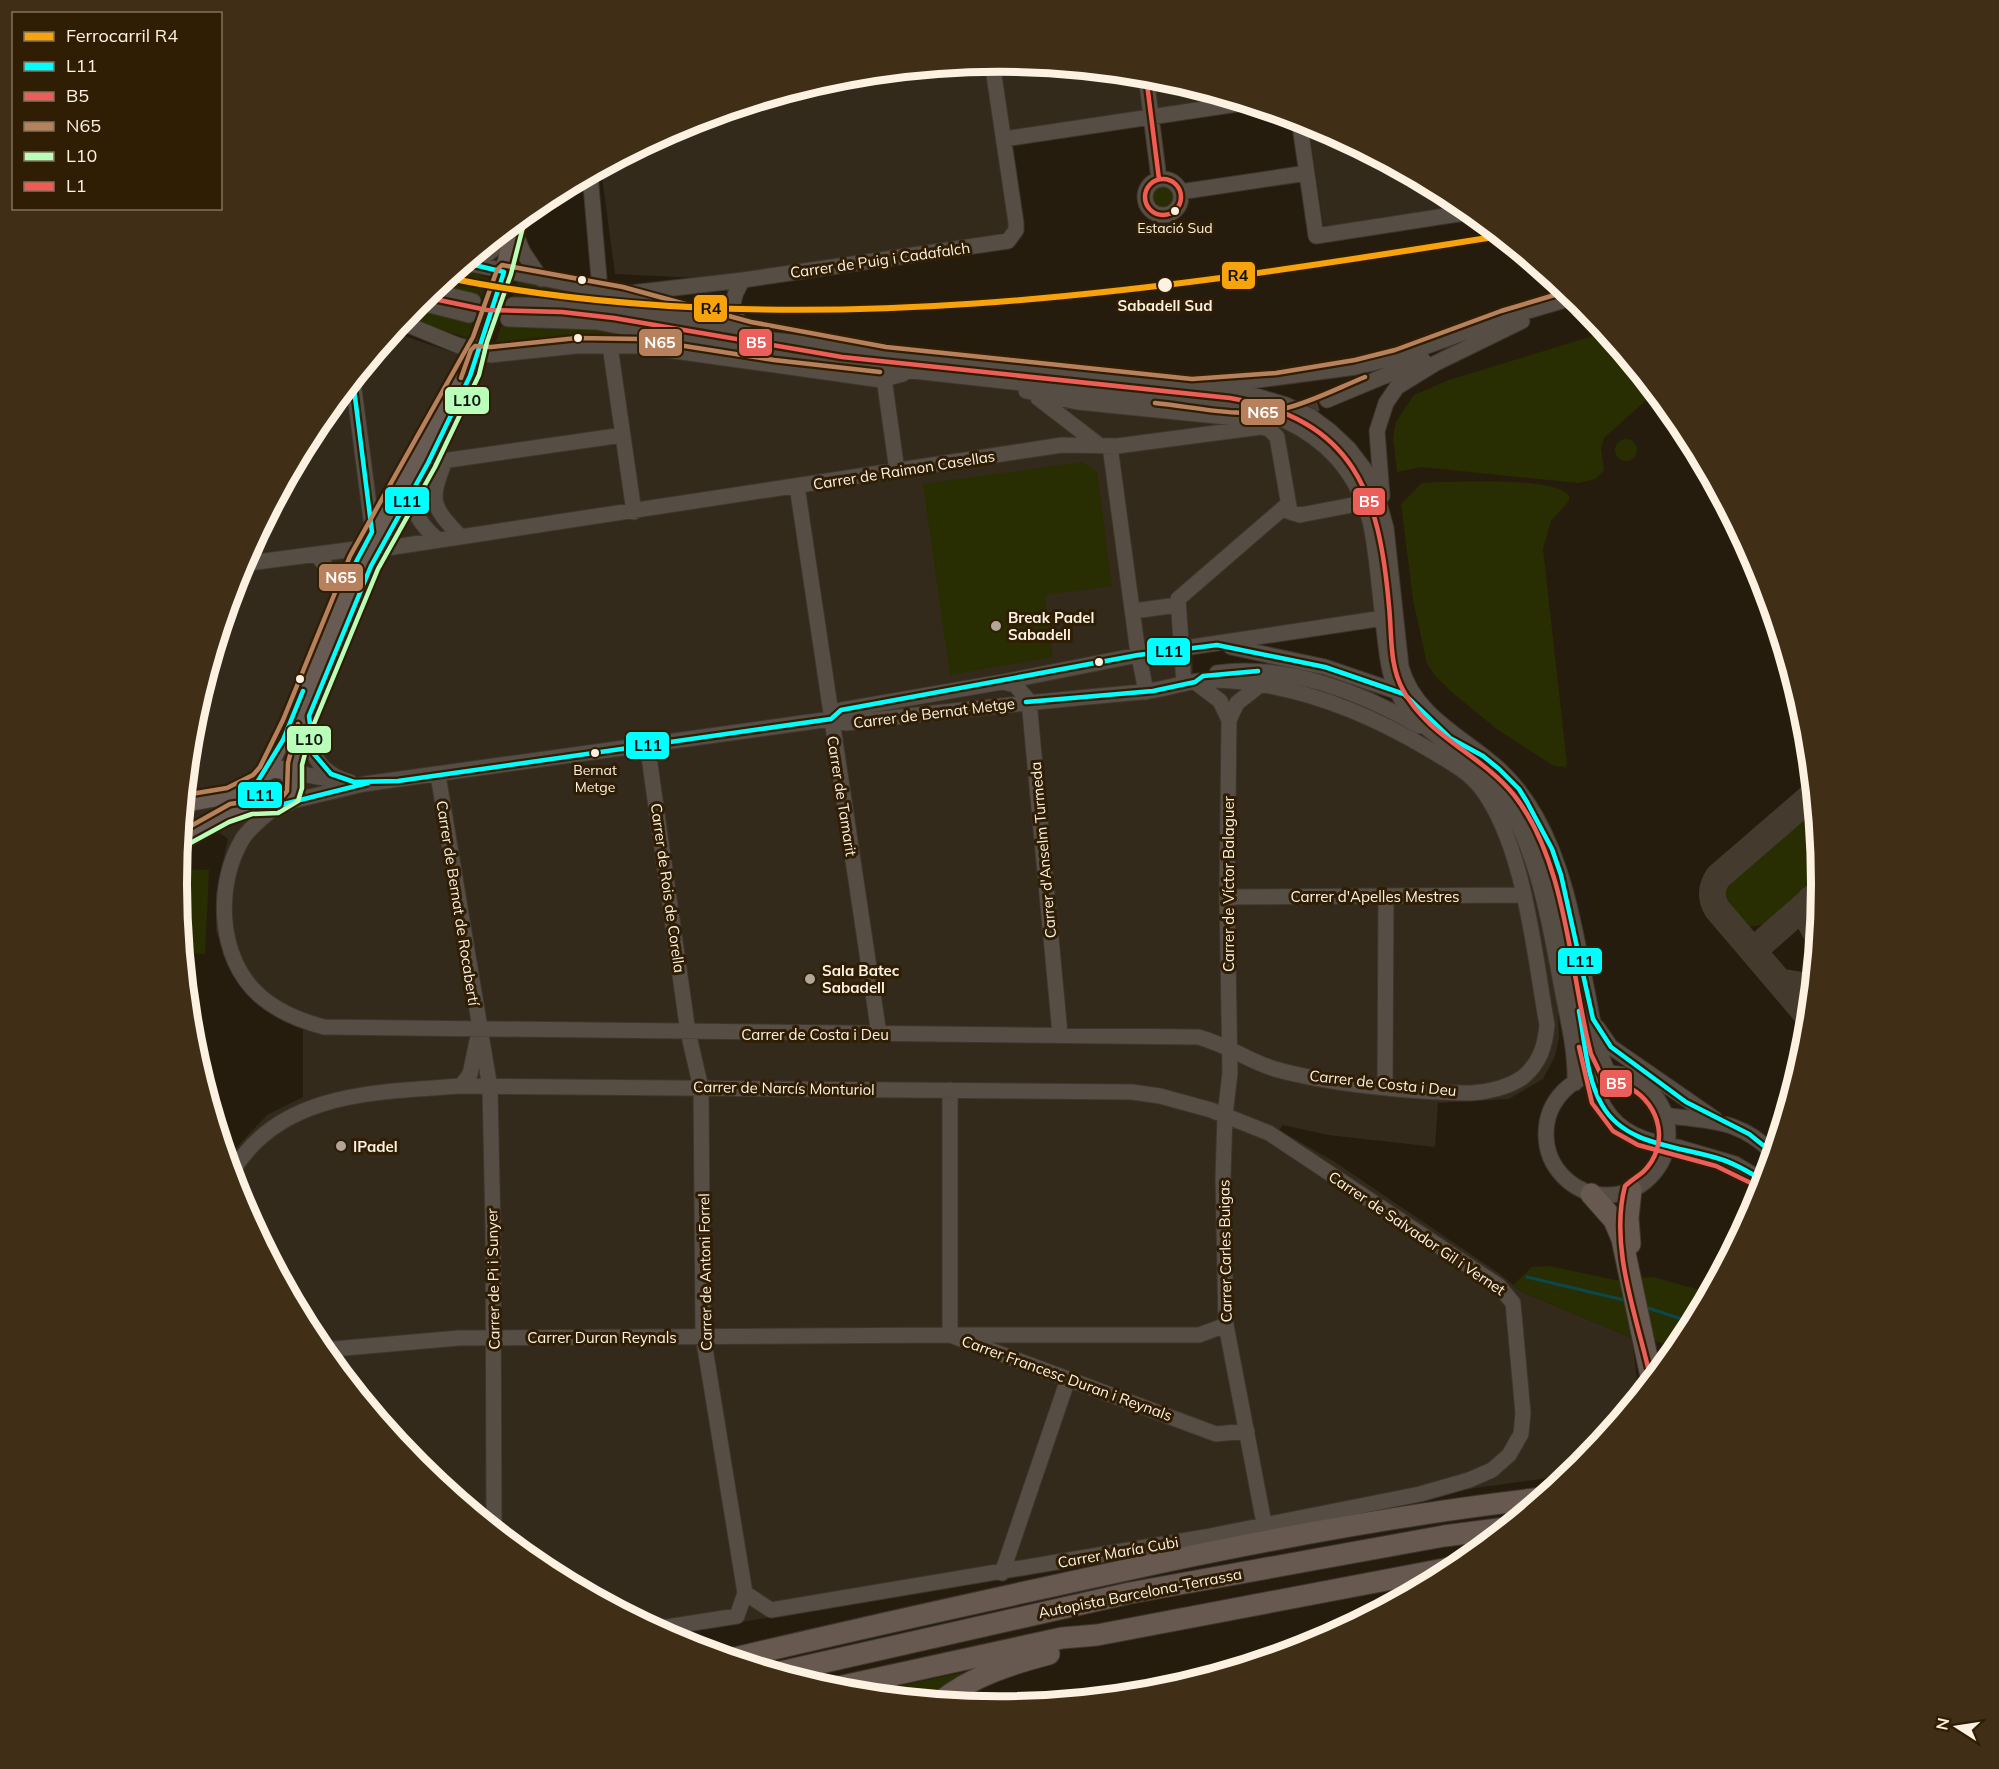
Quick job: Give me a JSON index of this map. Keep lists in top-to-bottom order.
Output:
{
  "streets": {
    "highway": ["Autopista Barcelona-Terrassa"],
    "street": [
      "Carrer de Puig i Cadafalch",
      "Carrer de Raimon Casellas",
      "Carrer de Bernat Metge",
      "Carrer de Tamarit",
      "Carrer d'Anselm Turmeda",
      "Carrer de Víctor Balaguer",
      "Carrer de Rois de Corella",
      "Carrer d'Apelles Mestres",
      "Carrer de Bernat de Rocabertí",
      "Carrer de Costa i Deu",
      "Carrer de Narcís Monturiol",
      "Carrer de Salvador Gil i Vernet",
      "Carrer Carles Buigas",
      "Carrer de Antoni Forrel",
      "Carrer de Pi i Sunyer",
      "Carrer Duran Reynals",
      "Carrer Francesc Duran i Reynals",
      "Carrer María Cubi"
    ]
  },
  "crossings": [
    ["Carrer de Raimon Casellas", "Carrer de Tamarit"],
    ["Carrer de Bernat Metge", "Carrer de Tamarit"],
    ["Carrer de Bernat Metge", "Carrer d'Anselm Turmeda"],
    ["Carrer de Bernat Metge", "Carrer de Rois de Corella"],
    ["Carrer de Bernat Metge", "Carrer d'Apelles Mestres"],
    ["Carrer de Bernat Metge", "Carrer de Bernat de Rocabertí"],
    ["Carrer de Bernat Metge", "Carrer de Costa i Deu"],
    ["Carrer de Tamarit", "Carrer de Costa i Deu"],
    ["Carrer d'Anselm Turmeda", "Carrer de Costa i Deu"],
    ["Carrer de Víctor Balaguer", "Carrer d'Apelles Mestres"],
    ["Carrer de Víctor Balaguer", "Carrer de Costa i Deu"],
    ["Carrer de Víctor Balaguer", "Carrer Carles Buigas"],
    ["Carrer de Rois de Corella", "Carrer de Costa i Deu"],
    ["Carrer de Rois de Corella", "Carrer de Antoni Forrel"],
    ["Carrer de Bernat de Rocabertí", "Carrer de Costa i Deu"],
    ["Carrer de Bernat de Rocabertí", "Carrer de Pi i Sunyer"],
    ["Carrer de Costa i Deu", "Carrer Carles Buigas"],
    ["Carrer de Costa i Deu", "Carrer de Antoni Forrel"],
    ["Carrer de Costa i Deu", "Carrer de Pi i Sunyer"],
    ["Carrer de Narcís Monturiol", "Carrer de Salvador Gil i Vernet"],
    ["Carrer de Narcís Monturiol", "Carrer Carles Buigas"],
    ["Carrer de Narcís Monturiol", "Carrer de Antoni Forrel"],
    ["Carrer de Narcís Monturiol", "Carrer de Pi i Sunyer"],
    ["Carrer de Salvador Gil i Vernet", "Carrer Carles Buigas"],
    ["Carrer de Salvador Gil i Vernet", "Carrer María Cubi"],
    ["Carrer Carles Buigas", "Carrer Francesc Duran i Reynals"],
    ["Carrer Carles Buigas", "Carrer María Cubi"],
    ["Carrer de Antoni Forrel", "Carrer Duran Reynals"],
    ["Carrer de Antoni Forrel", "Carrer Francesc Duran i Reynals"],
    ["Carrer de Antoni Forrel", "Carrer María Cubi"],
    ["Carrer de Pi i Sunyer", "Carrer Duran Reynals"],
    ["Carrer Duran Reynals", "Carrer Francesc Duran i Reynals"]
  ],
  "places": [
    "Estació Sud",
    "Sabadell Sud",
    "Break Padel Sabadell",
    "Bernat Metge",
    "Sala Batec Sabadell",
    "IPadel"
  ],
  "lines": [
    "transit line L1",
    "transit line L10",
    "rail line R4",
    "transit line N65",
    "transit line L11",
    "transit line B5"
  ],
  "legend": [
    "Ferrocarril R4",
    "L11",
    "B5",
    "N65",
    "L10",
    "L1"
  ],
  "north": "left"
}
